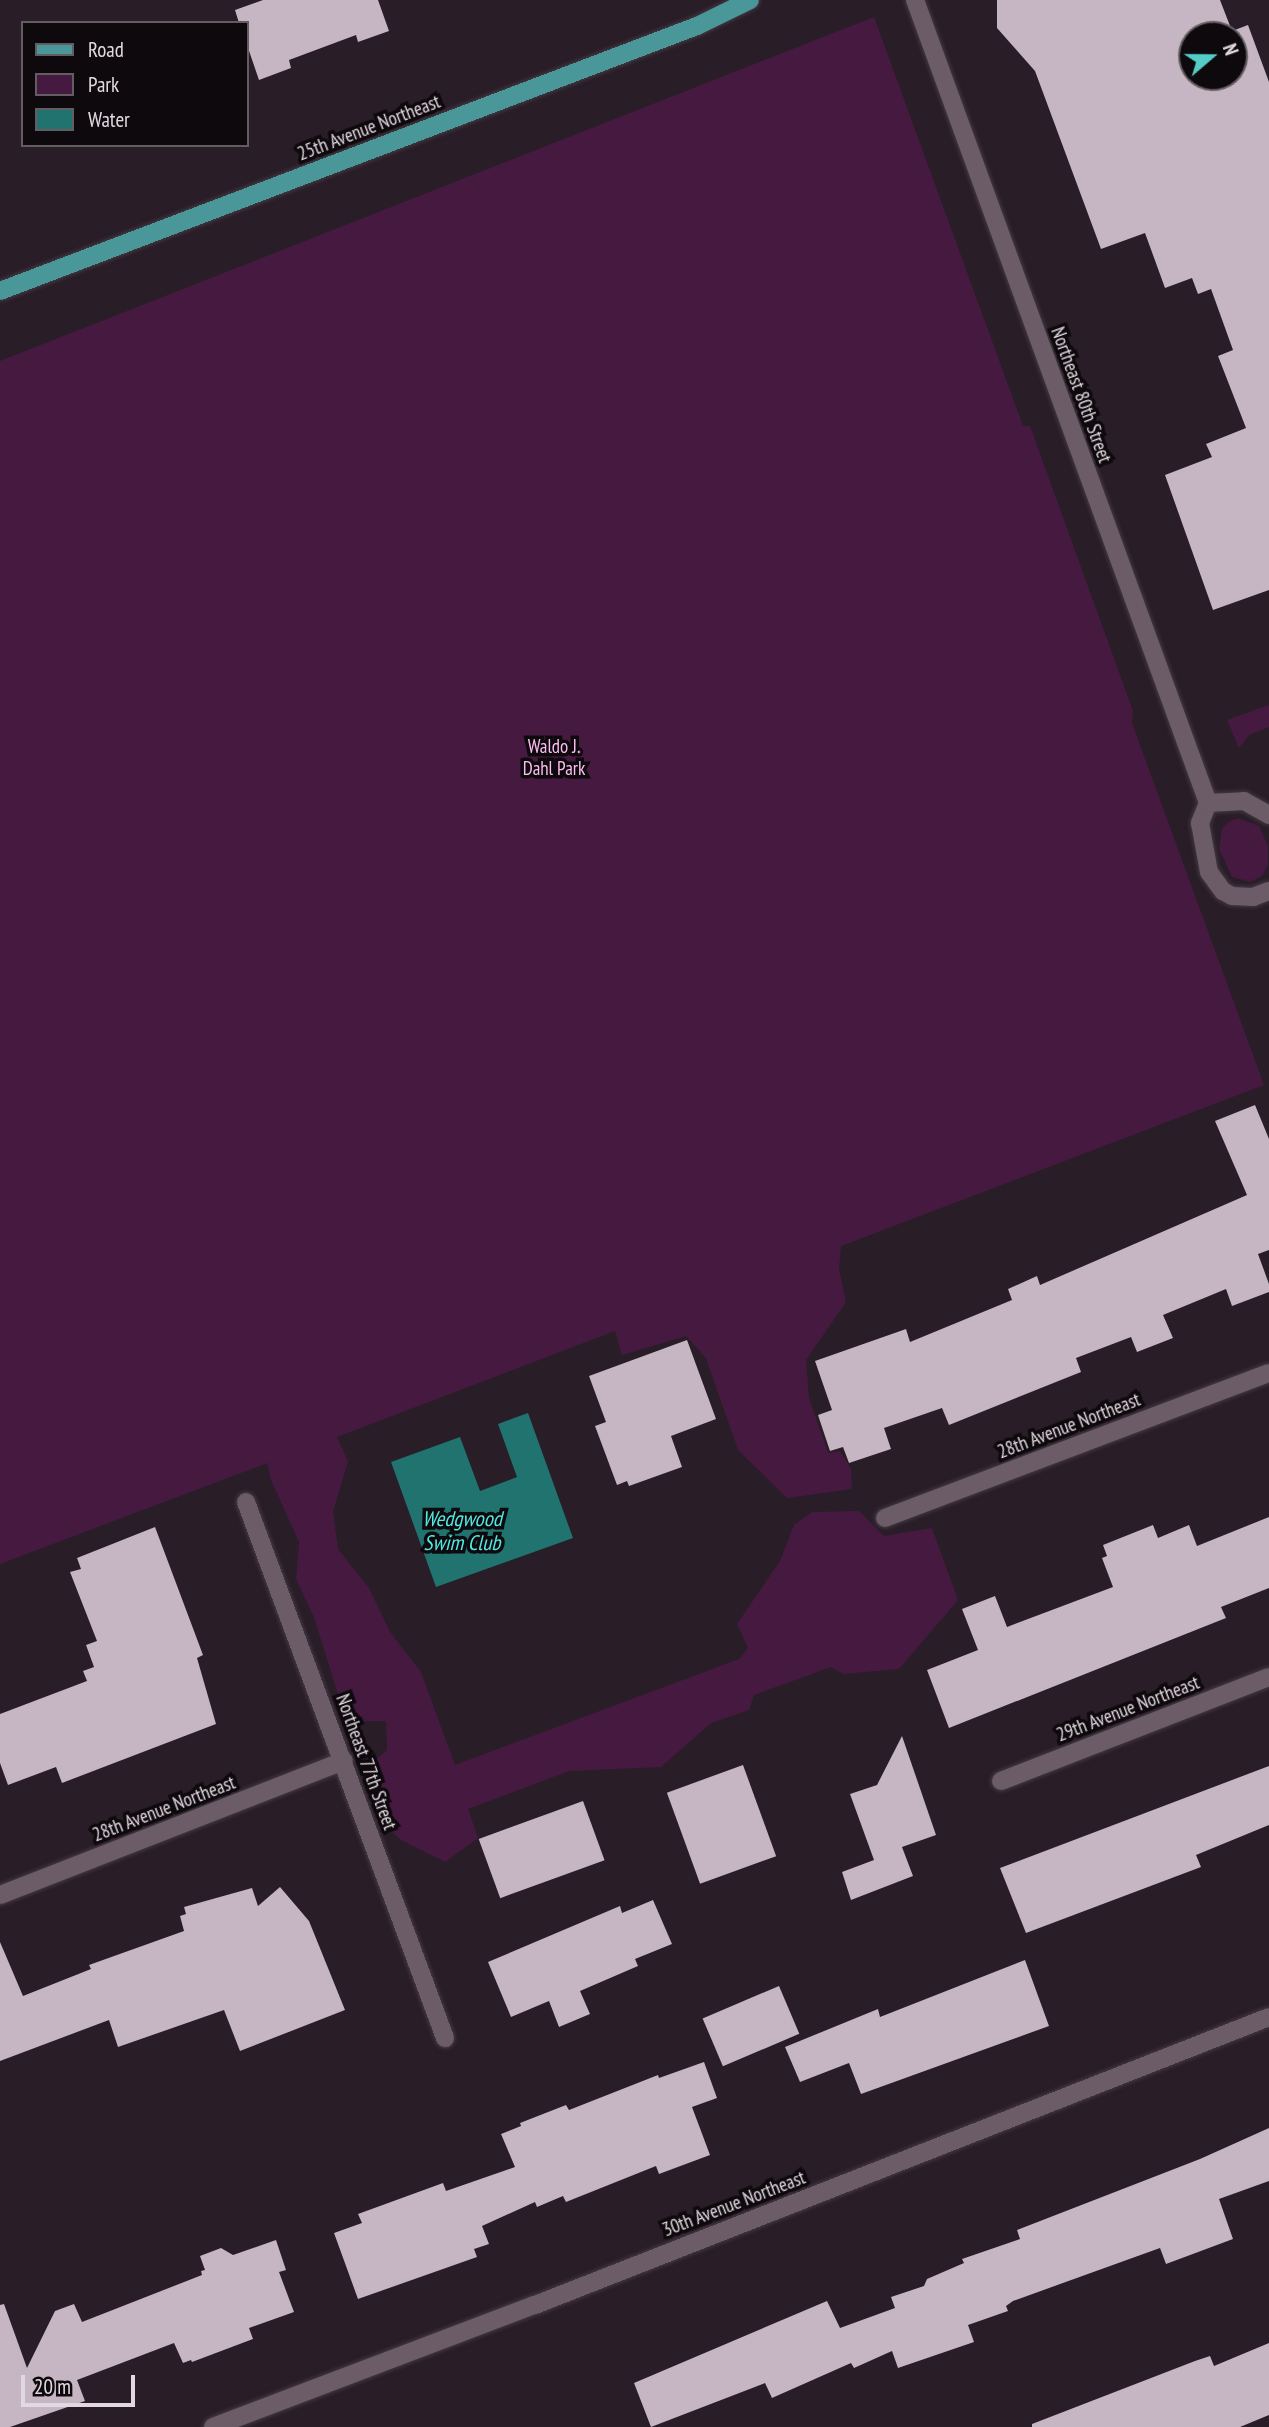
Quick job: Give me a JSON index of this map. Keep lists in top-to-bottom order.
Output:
{
  "streets": {
    "main road": ["25th Avenue Northeast"],
    "street": [
      "Northeast 80th Street",
      "28th Avenue Northeast",
      "29th Avenue Northeast",
      "Northeast 77th Street",
      "30th Avenue Northeast"
    ]
  },
  "crossings": [
    ["28th Avenue Northeast", "Northeast 77th Street"]
  ],
  "water": ["Wedgwood Swim Club"],
  "parks": ["Waldo J. Dahl Park"],
  "legend": ["Road", "Park", "Water"],
  "scale_bar": "20 m",
  "north": "right"
}
